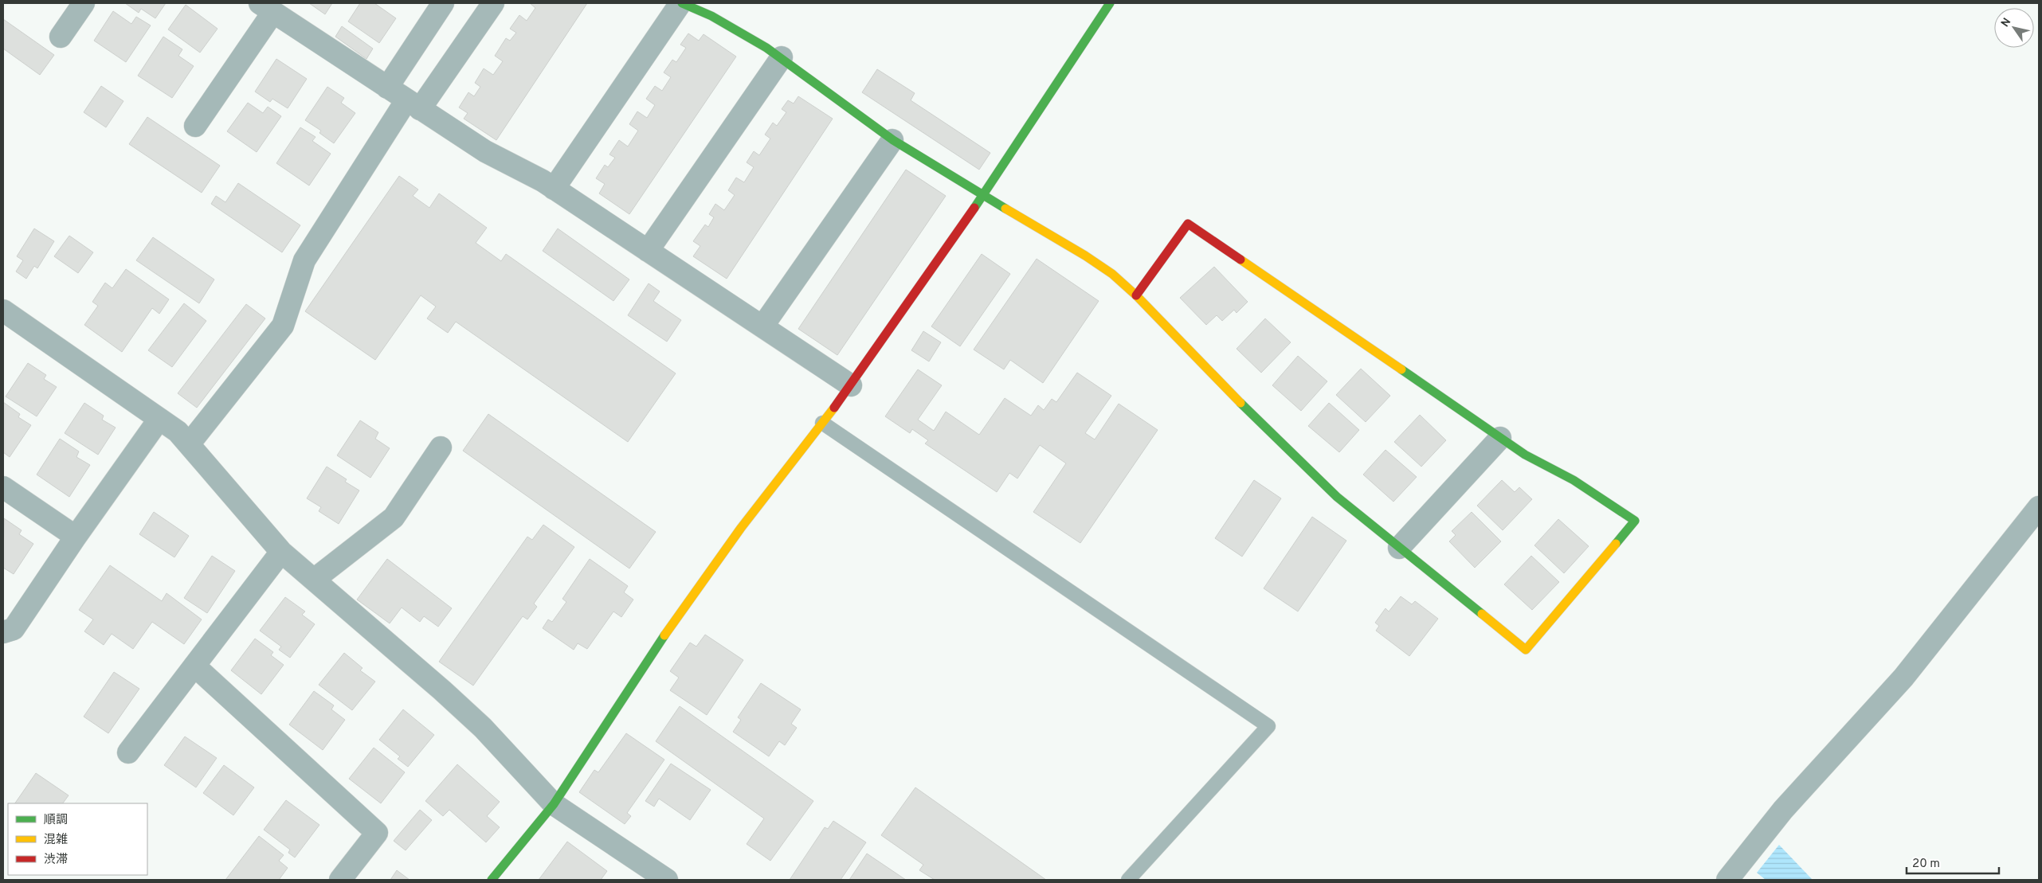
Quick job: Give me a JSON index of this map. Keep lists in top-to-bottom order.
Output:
{
  "legend": ["順調", "混雑", "渋滞"],
  "scale_bar": "20 m",
  "north": "top left"
}
